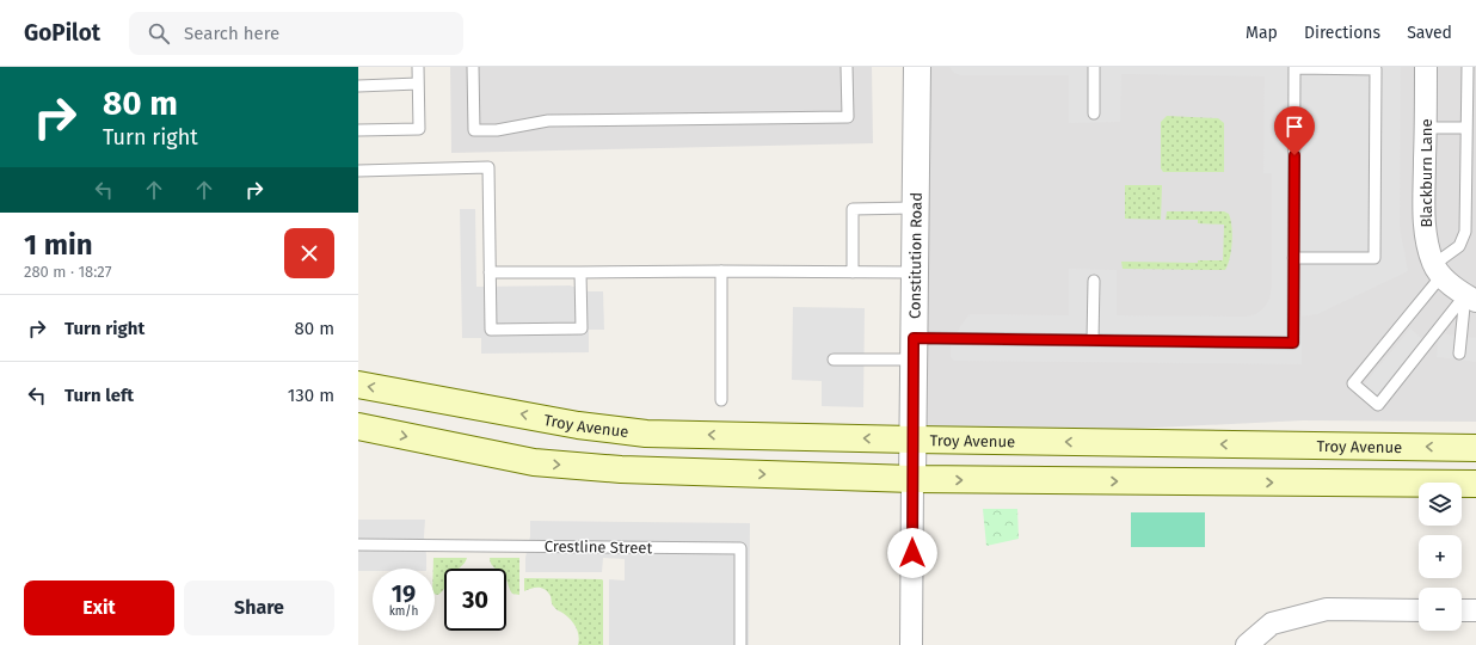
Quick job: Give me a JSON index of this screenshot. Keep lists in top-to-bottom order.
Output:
{
  "streets": {
    "main road": ["Troy Avenue"],
    "street": ["Blackburn Lane", "Constitution Road"],
    "lane": ["Crestline Street"]
  },
  "crossings": [
    ["Constitution Road", "Troy Avenue"]
  ],
  "page": {
    "header": "GoPilot",
    "search": "Search here",
    "nav": ["Map", "Directions", "Saved"],
    "turn": ["80 m", "Turn right"],
    "heading": ["1 min", "280 m · 18:27"],
    "list": [
      {
        "name": "Turn right",
        "value": "80 m"
      },
      {
        "name": "Turn left",
        "value": "130 m"
      }
    ],
    "map_buttons": ["+", "−"],
    "speed": "19 km/h",
    "limit": "30",
    "buttons": ["Exit", "Share"]
  }
}
